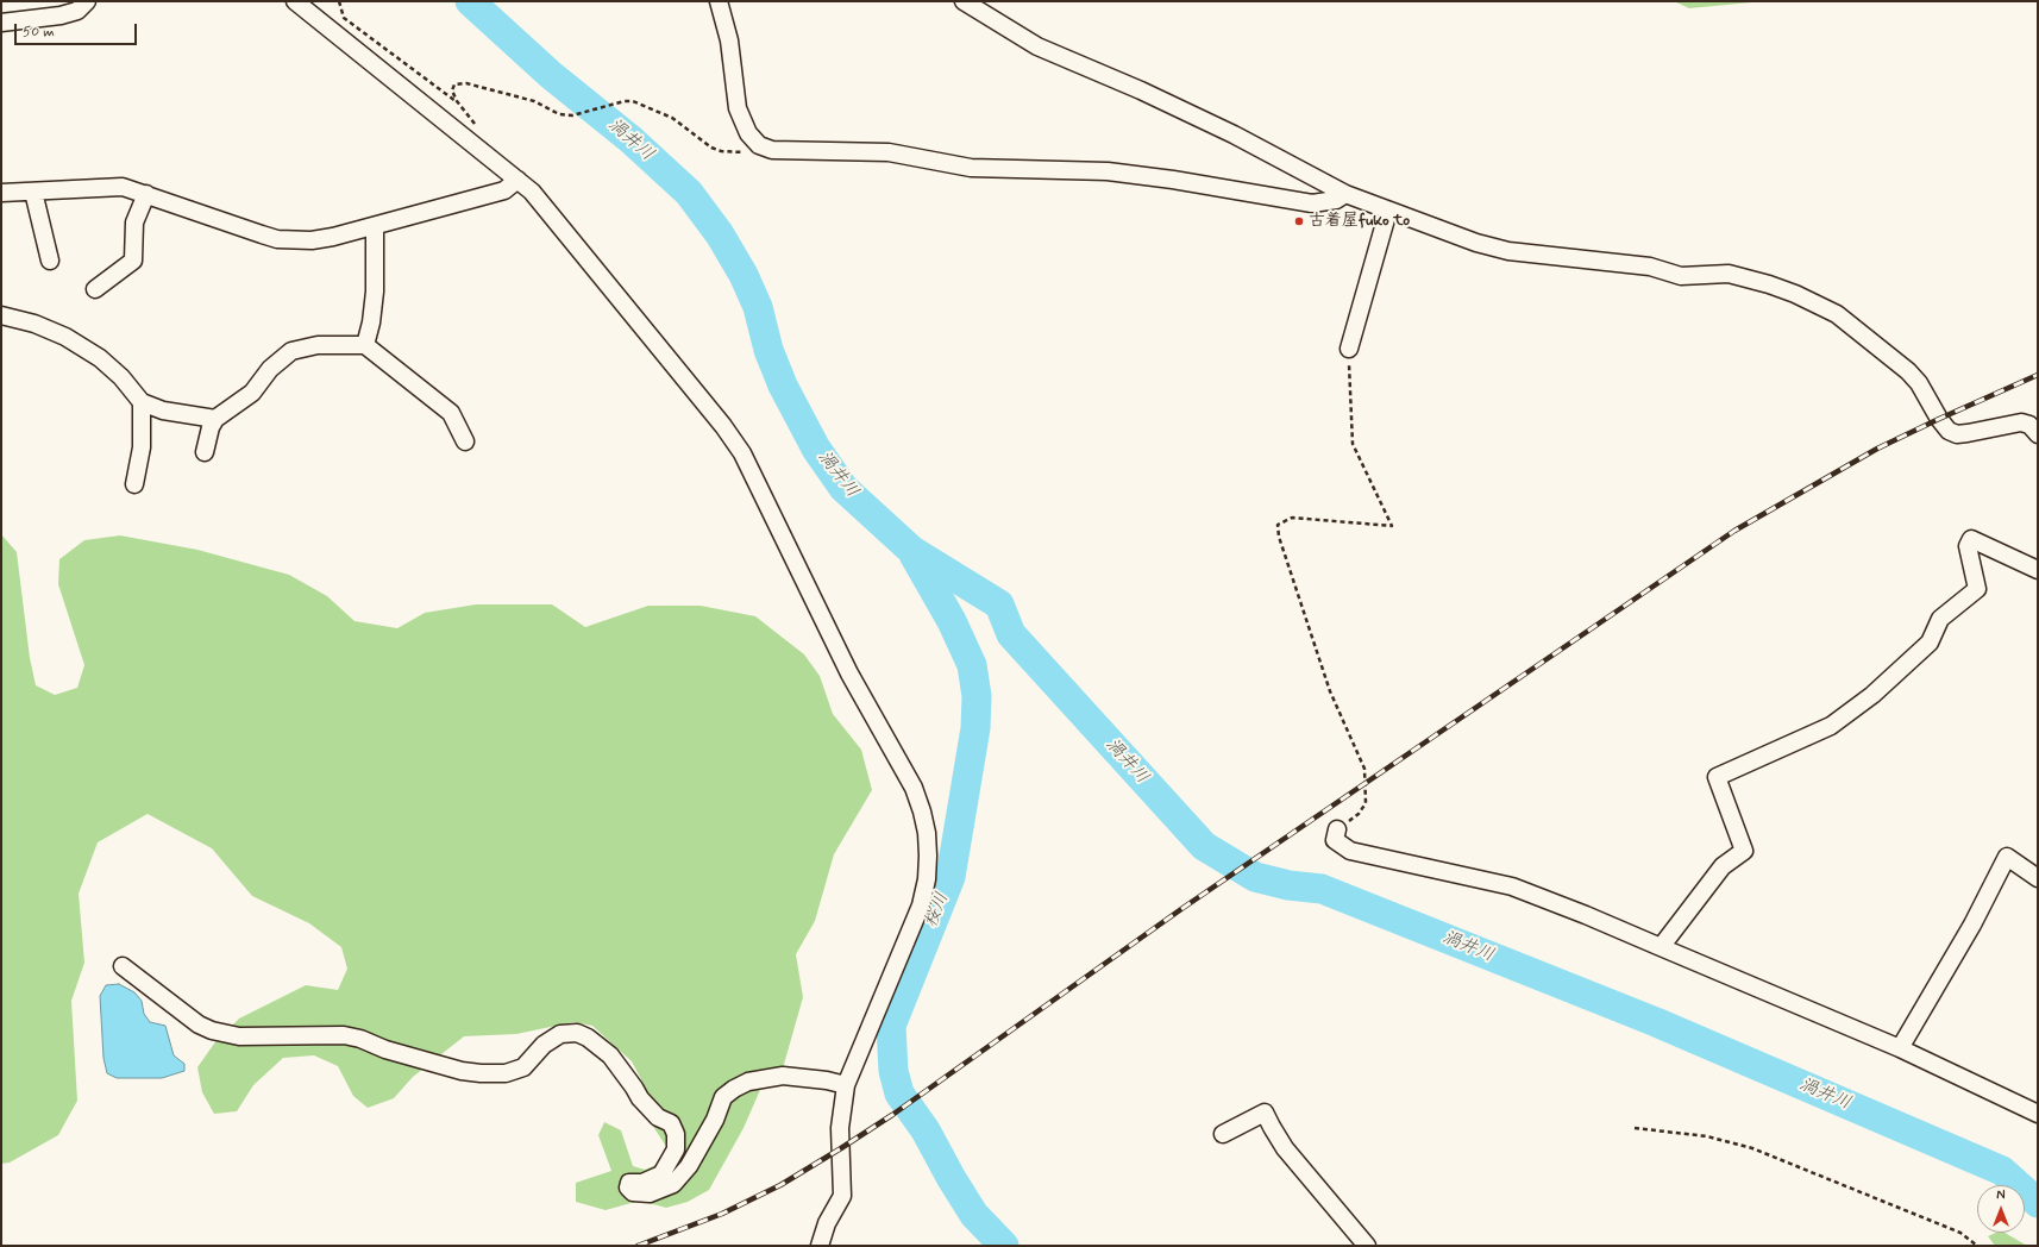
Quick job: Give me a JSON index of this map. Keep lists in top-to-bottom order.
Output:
{
  "water": ["渦井川", "桜川"],
  "places": ["古着屋fuko to"],
  "scale_bar": "50 m",
  "north": "top"
}
